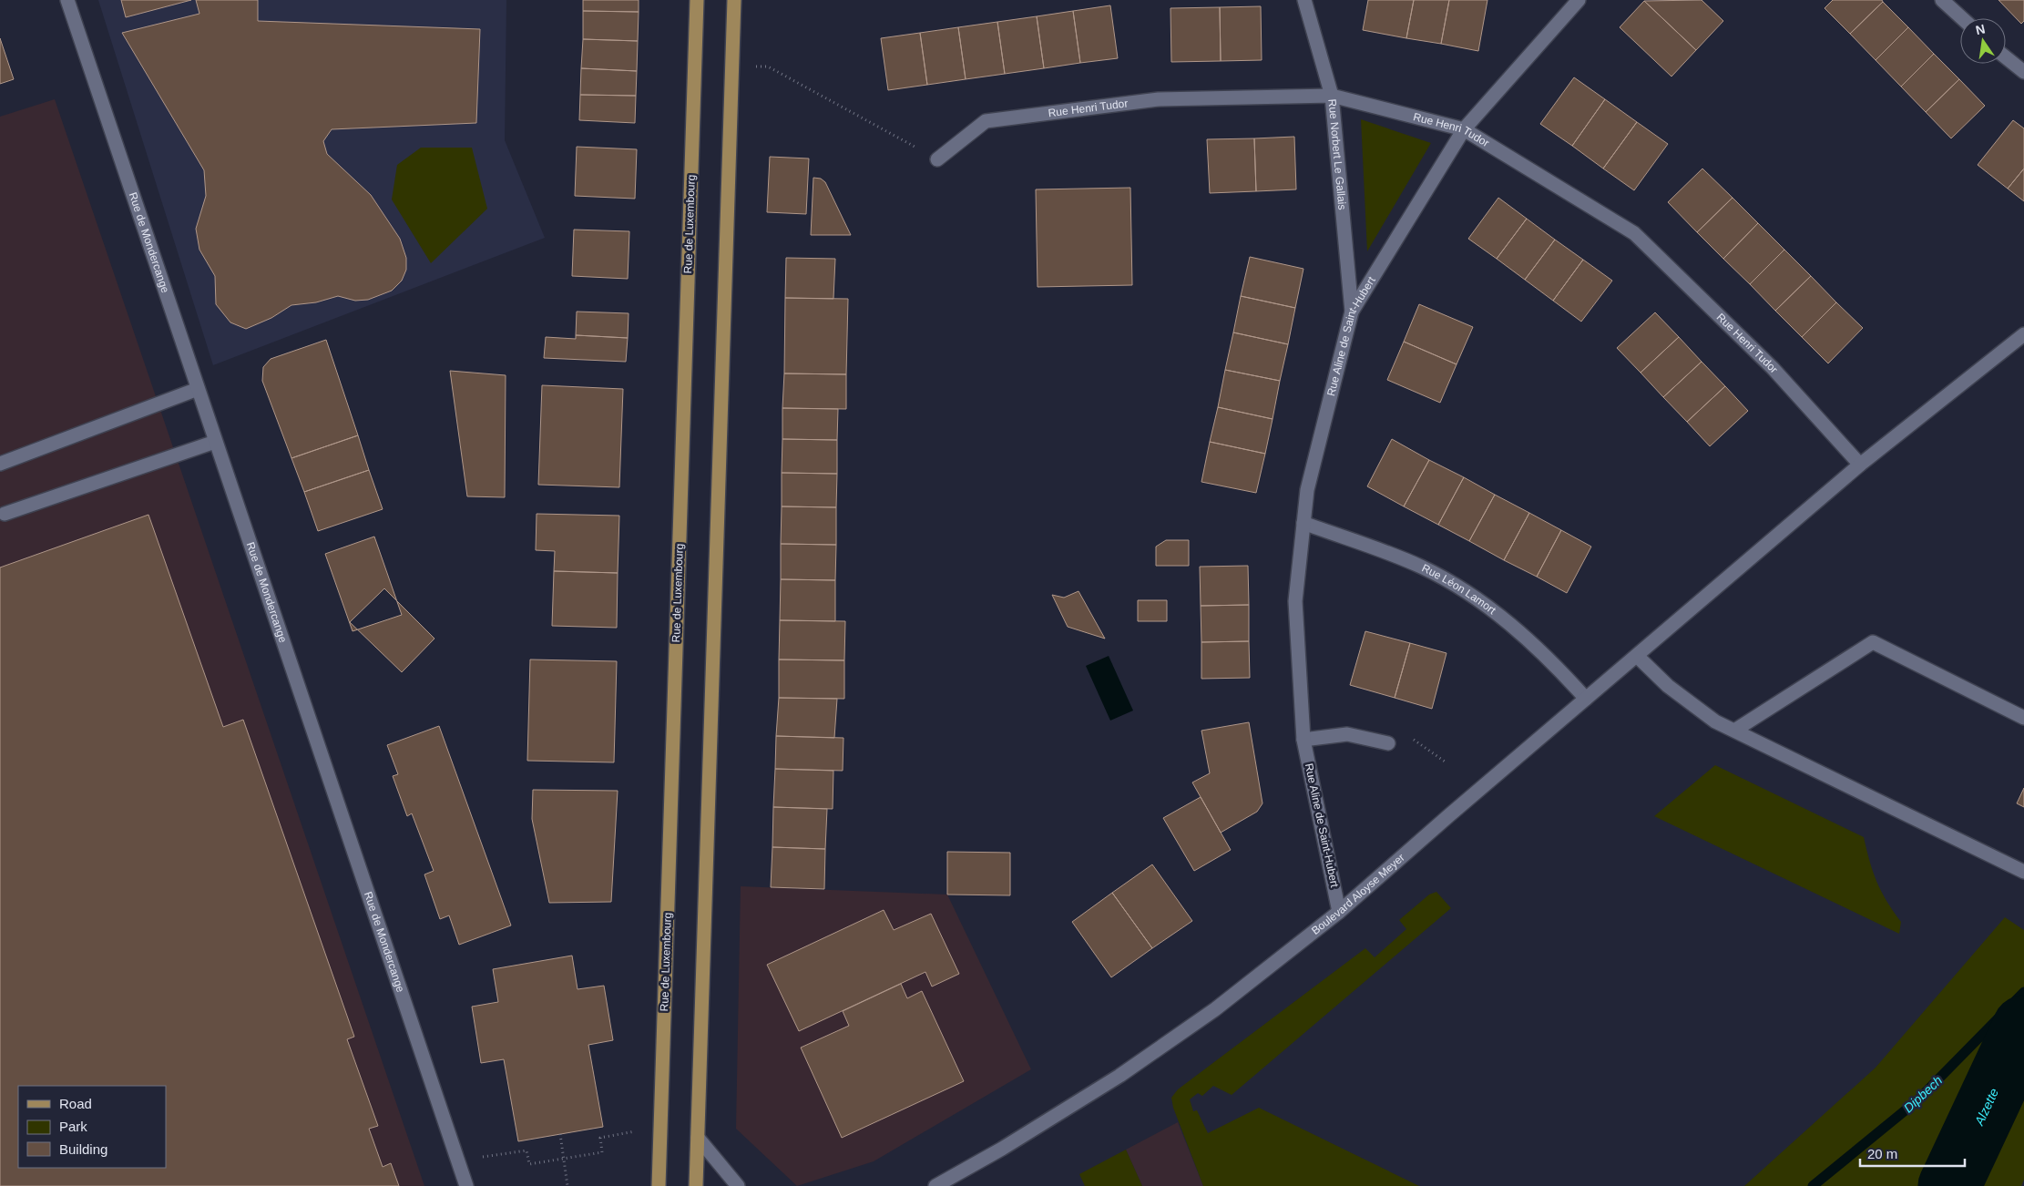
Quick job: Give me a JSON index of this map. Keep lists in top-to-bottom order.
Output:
{
  "streets": {
    "main road": ["Rue de Luxembourg"],
    "street": [
      "Rue Henri Tudor",
      "Rue Norbert Le Gallais",
      "Rue de Mondercange",
      "Rue Aline de Saint-Hubert",
      "Rue Léon Lamort",
      "Boulevard Aloyse Meyer"
    ]
  },
  "crossings": [
    ["Rue Henri Tudor", "Rue Norbert Le Gallais"],
    ["Rue Henri Tudor", "Rue Aline de Saint-Hubert"],
    ["Rue Henri Tudor", "Boulevard Aloyse Meyer"],
    ["Rue Norbert Le Gallais", "Rue Aline de Saint-Hubert"],
    ["Rue Aline de Saint-Hubert", "Rue Léon Lamort"],
    ["Rue Aline de Saint-Hubert", "Boulevard Aloyse Meyer"],
    ["Rue Léon Lamort", "Boulevard Aloyse Meyer"]
  ],
  "water": ["Dipbech", "Alzette"],
  "legend": ["Road", "Park", "Building"],
  "scale_bar": "20 m",
  "north": "top"
}
